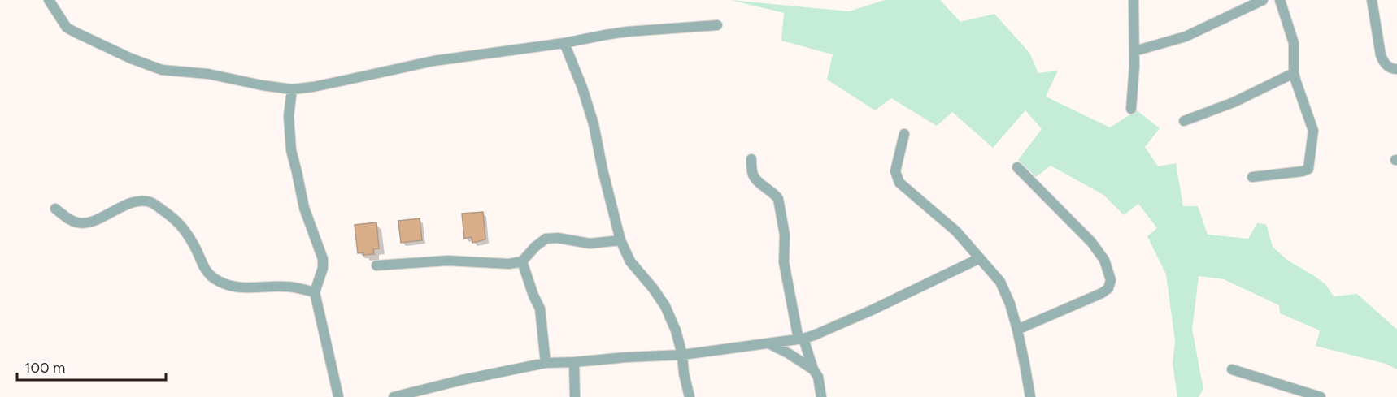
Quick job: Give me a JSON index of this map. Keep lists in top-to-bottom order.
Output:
{
  "scale_bar": "100 m"
}
